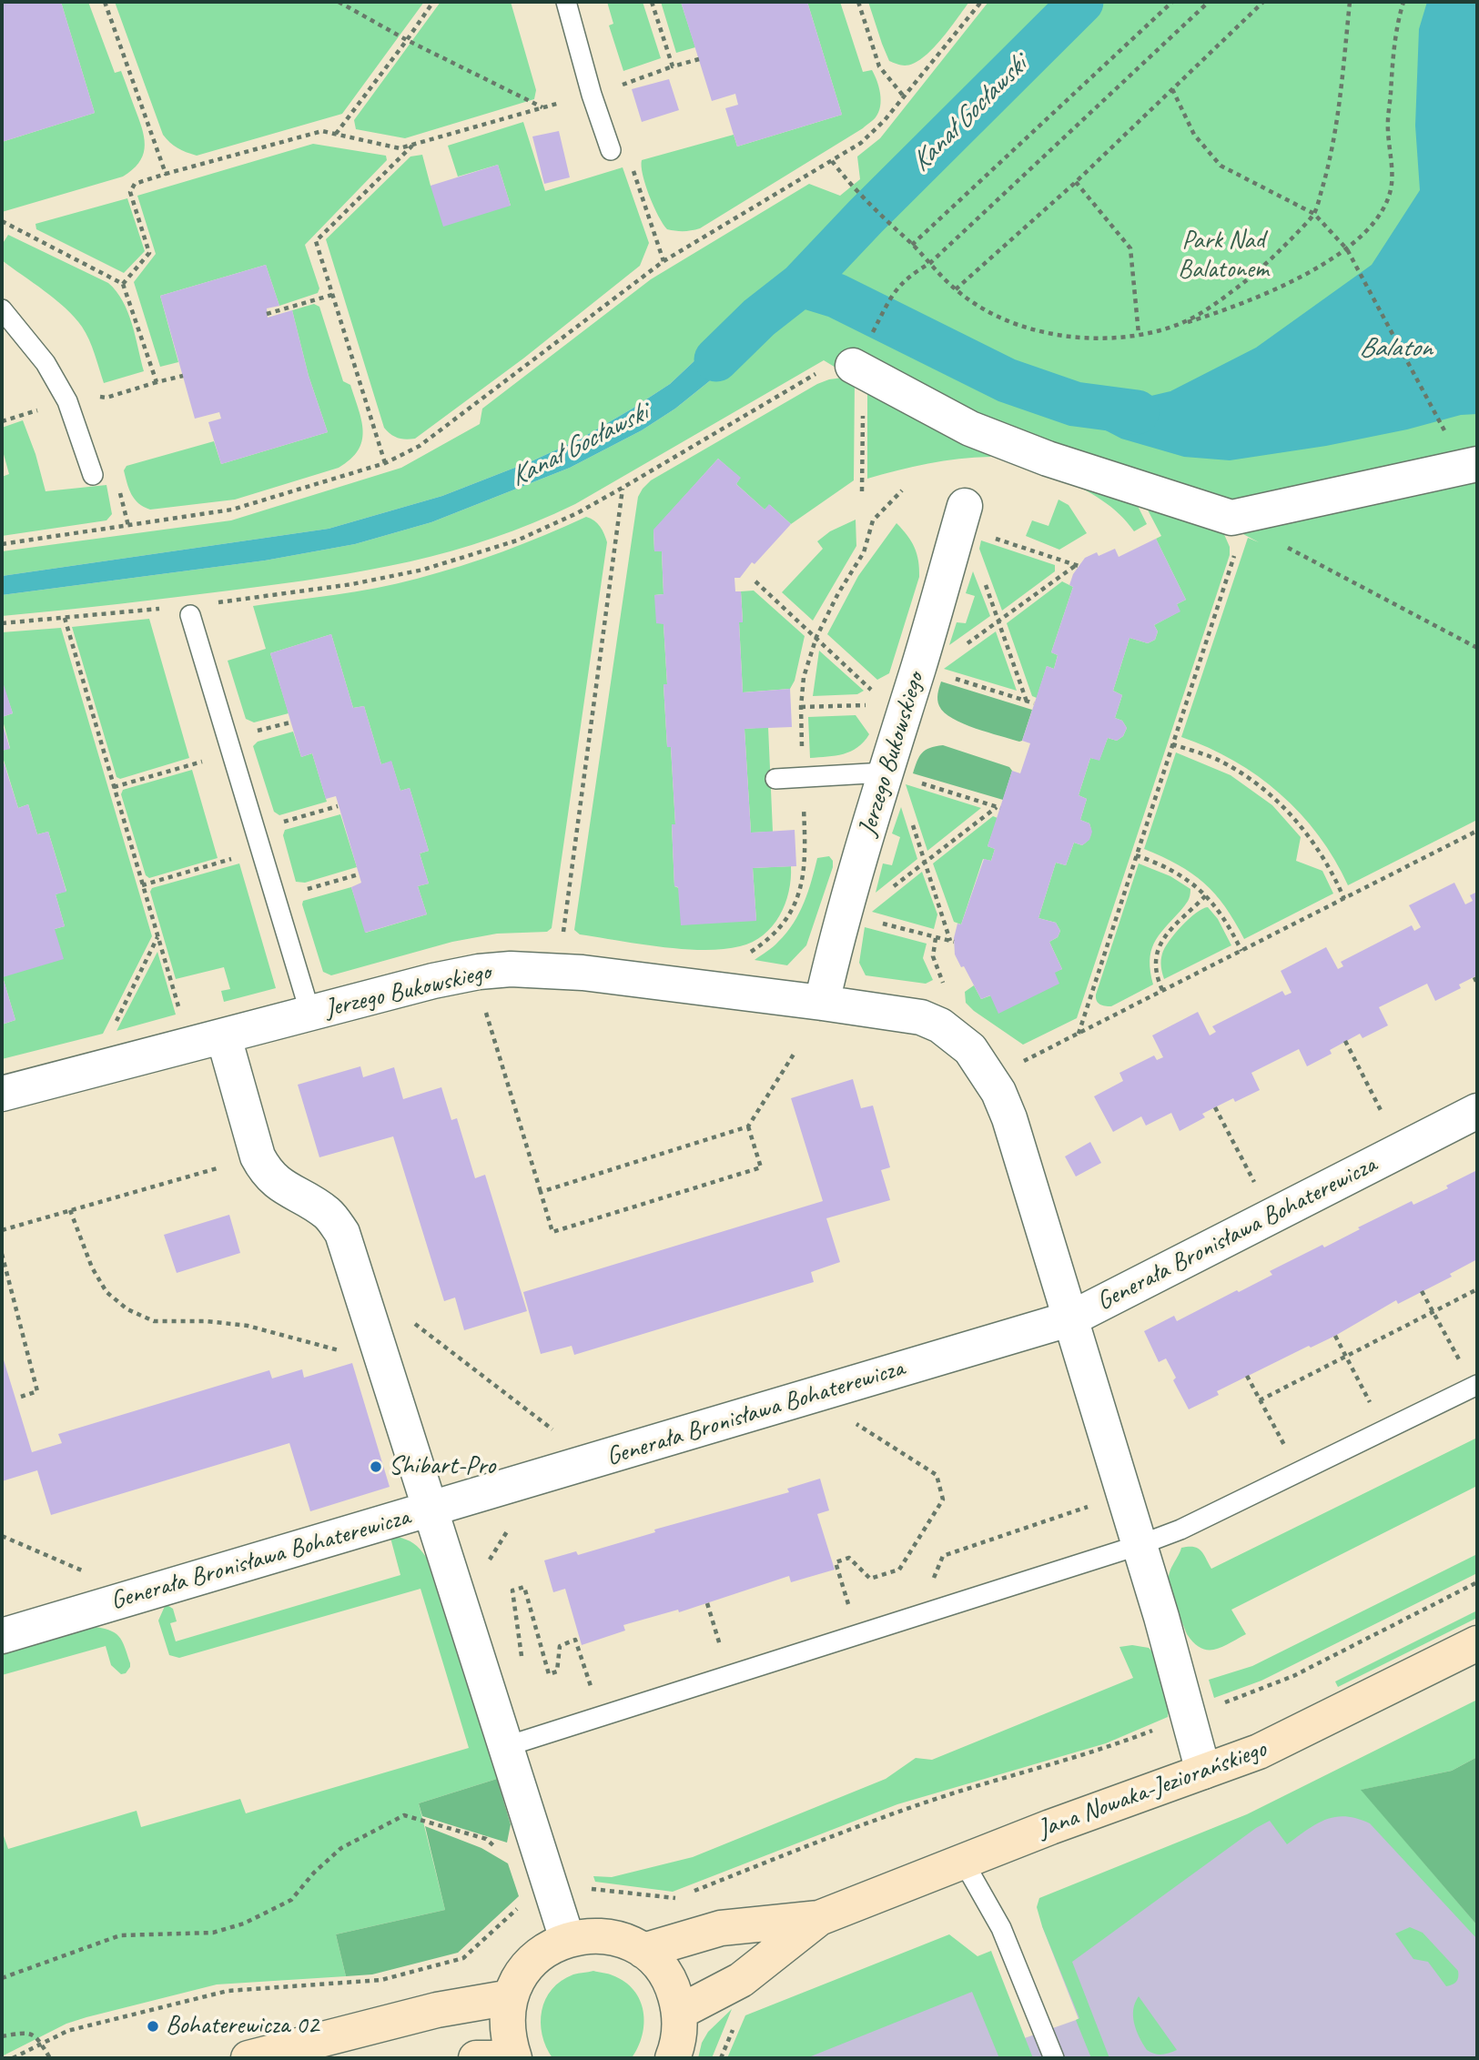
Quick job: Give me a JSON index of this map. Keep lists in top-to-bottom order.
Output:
{
  "streets": {
    "street": ["Jerzego Bukowskiego", "Generała Bronisława Bohaterewicza", "Jana Nowaka-Jeziorańskiego"]
  },
  "crossings": [
    ["Jerzego Bukowskiego", "Generała Bronisława Bohaterewicza"],
    ["Jerzego Bukowskiego", "Jana Nowaka-Jeziorańskiego"]
  ],
  "water": ["Kanał Gocławski", "Balaton"],
  "parks": ["Park Nad Balatonem"],
  "places": ["Shibart-Pro", "Bohaterewicza 02"]
}
